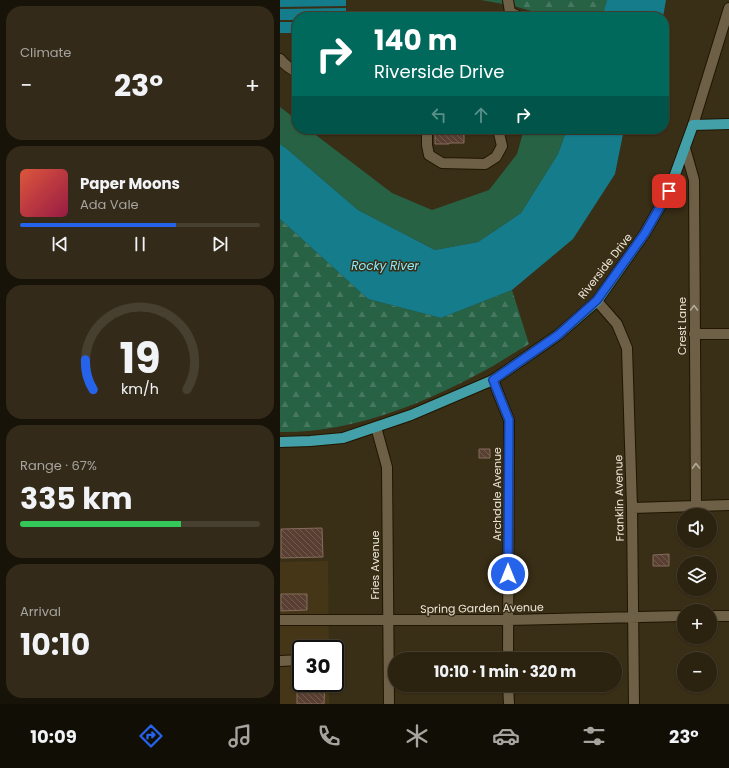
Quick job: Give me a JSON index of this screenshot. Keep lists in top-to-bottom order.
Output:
{
  "streets": {
    "main road": ["Riverside Drive"],
    "street": [
      "Crest Lane",
      "Archdale Avenue",
      "Franklin Avenue",
      "Fries Avenue",
      "Spring Garden Avenue"
    ]
  },
  "crossings": [
    ["Riverside Drive", "Crest Lane"],
    ["Riverside Drive", "Archdale Avenue"],
    ["Riverside Drive", "Franklin Avenue"],
    ["Riverside Drive", "Fries Avenue"],
    ["Archdale Avenue", "Spring Garden Avenue"],
    ["Franklin Avenue", "Spring Garden Avenue"],
    ["Fries Avenue", "Spring Garden Avenue"]
  ],
  "one_way": ["Crest Lane"],
  "water": ["Rocky River"],
  "page": {
    "tile": [
      "Climate",
      ["Range · 67%", "335 km"],
      ["Arrival", "10:10"]
    ],
    "turn": ["140 m", "Riverside Drive"],
    "heat": ["−", "23°", "+"],
    "song": ["Paper Moons", "Ada Vale"],
    "map_buttons": ["+", "−"],
    "limit": "30",
    "trip": "10:10 · 1 min · 320 m",
    "tabs": ["10:09", "23°"],
    "gauge": ["19", "km/h"]
  }
}
